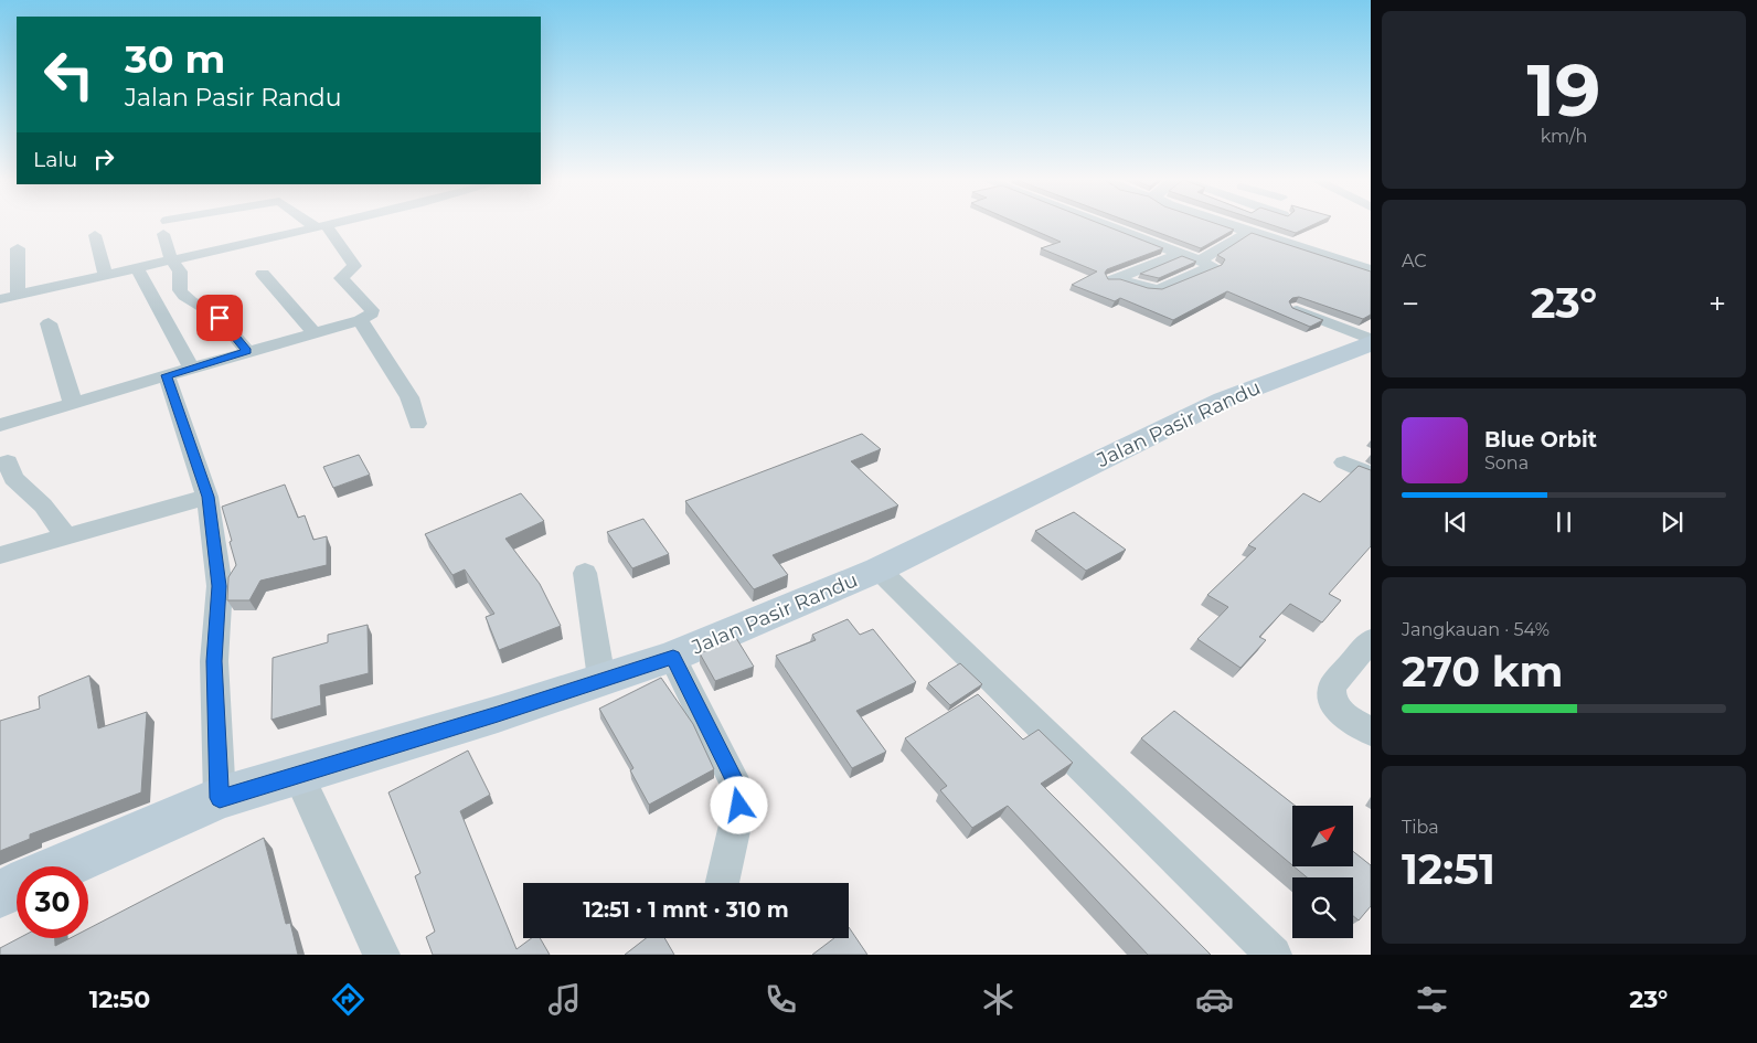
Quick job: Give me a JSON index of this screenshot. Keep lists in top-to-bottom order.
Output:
{
  "streets": {
    "main road": ["Jalan Pasir Randu"]
  },
  "north": "top right",
  "page": {
    "tile": [
      ["19", "km/h"],
      "AC",
      ["Jangkauan · 54%", "270 km"],
      ["Tiba", "12:51"]
    ],
    "turn": ["30 m", "Jalan Pasir Randu"],
    "then": "Lalu",
    "heat": ["−", "23°", "+"],
    "song": ["Blue Orbit", "Sona"],
    "limit": "30",
    "trip": "12:51 · 1 mnt · 310 m",
    "tabs": ["12:50", "23°"]
  }
}
